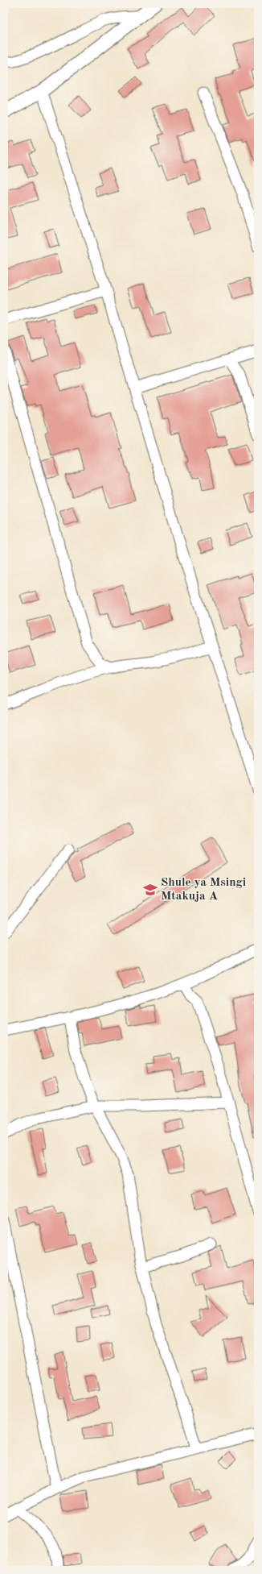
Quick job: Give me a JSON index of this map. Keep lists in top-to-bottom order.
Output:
{
  "places": {
    "school or university": ["Shule ya Msingi Mtakuja A"]
  }
}
